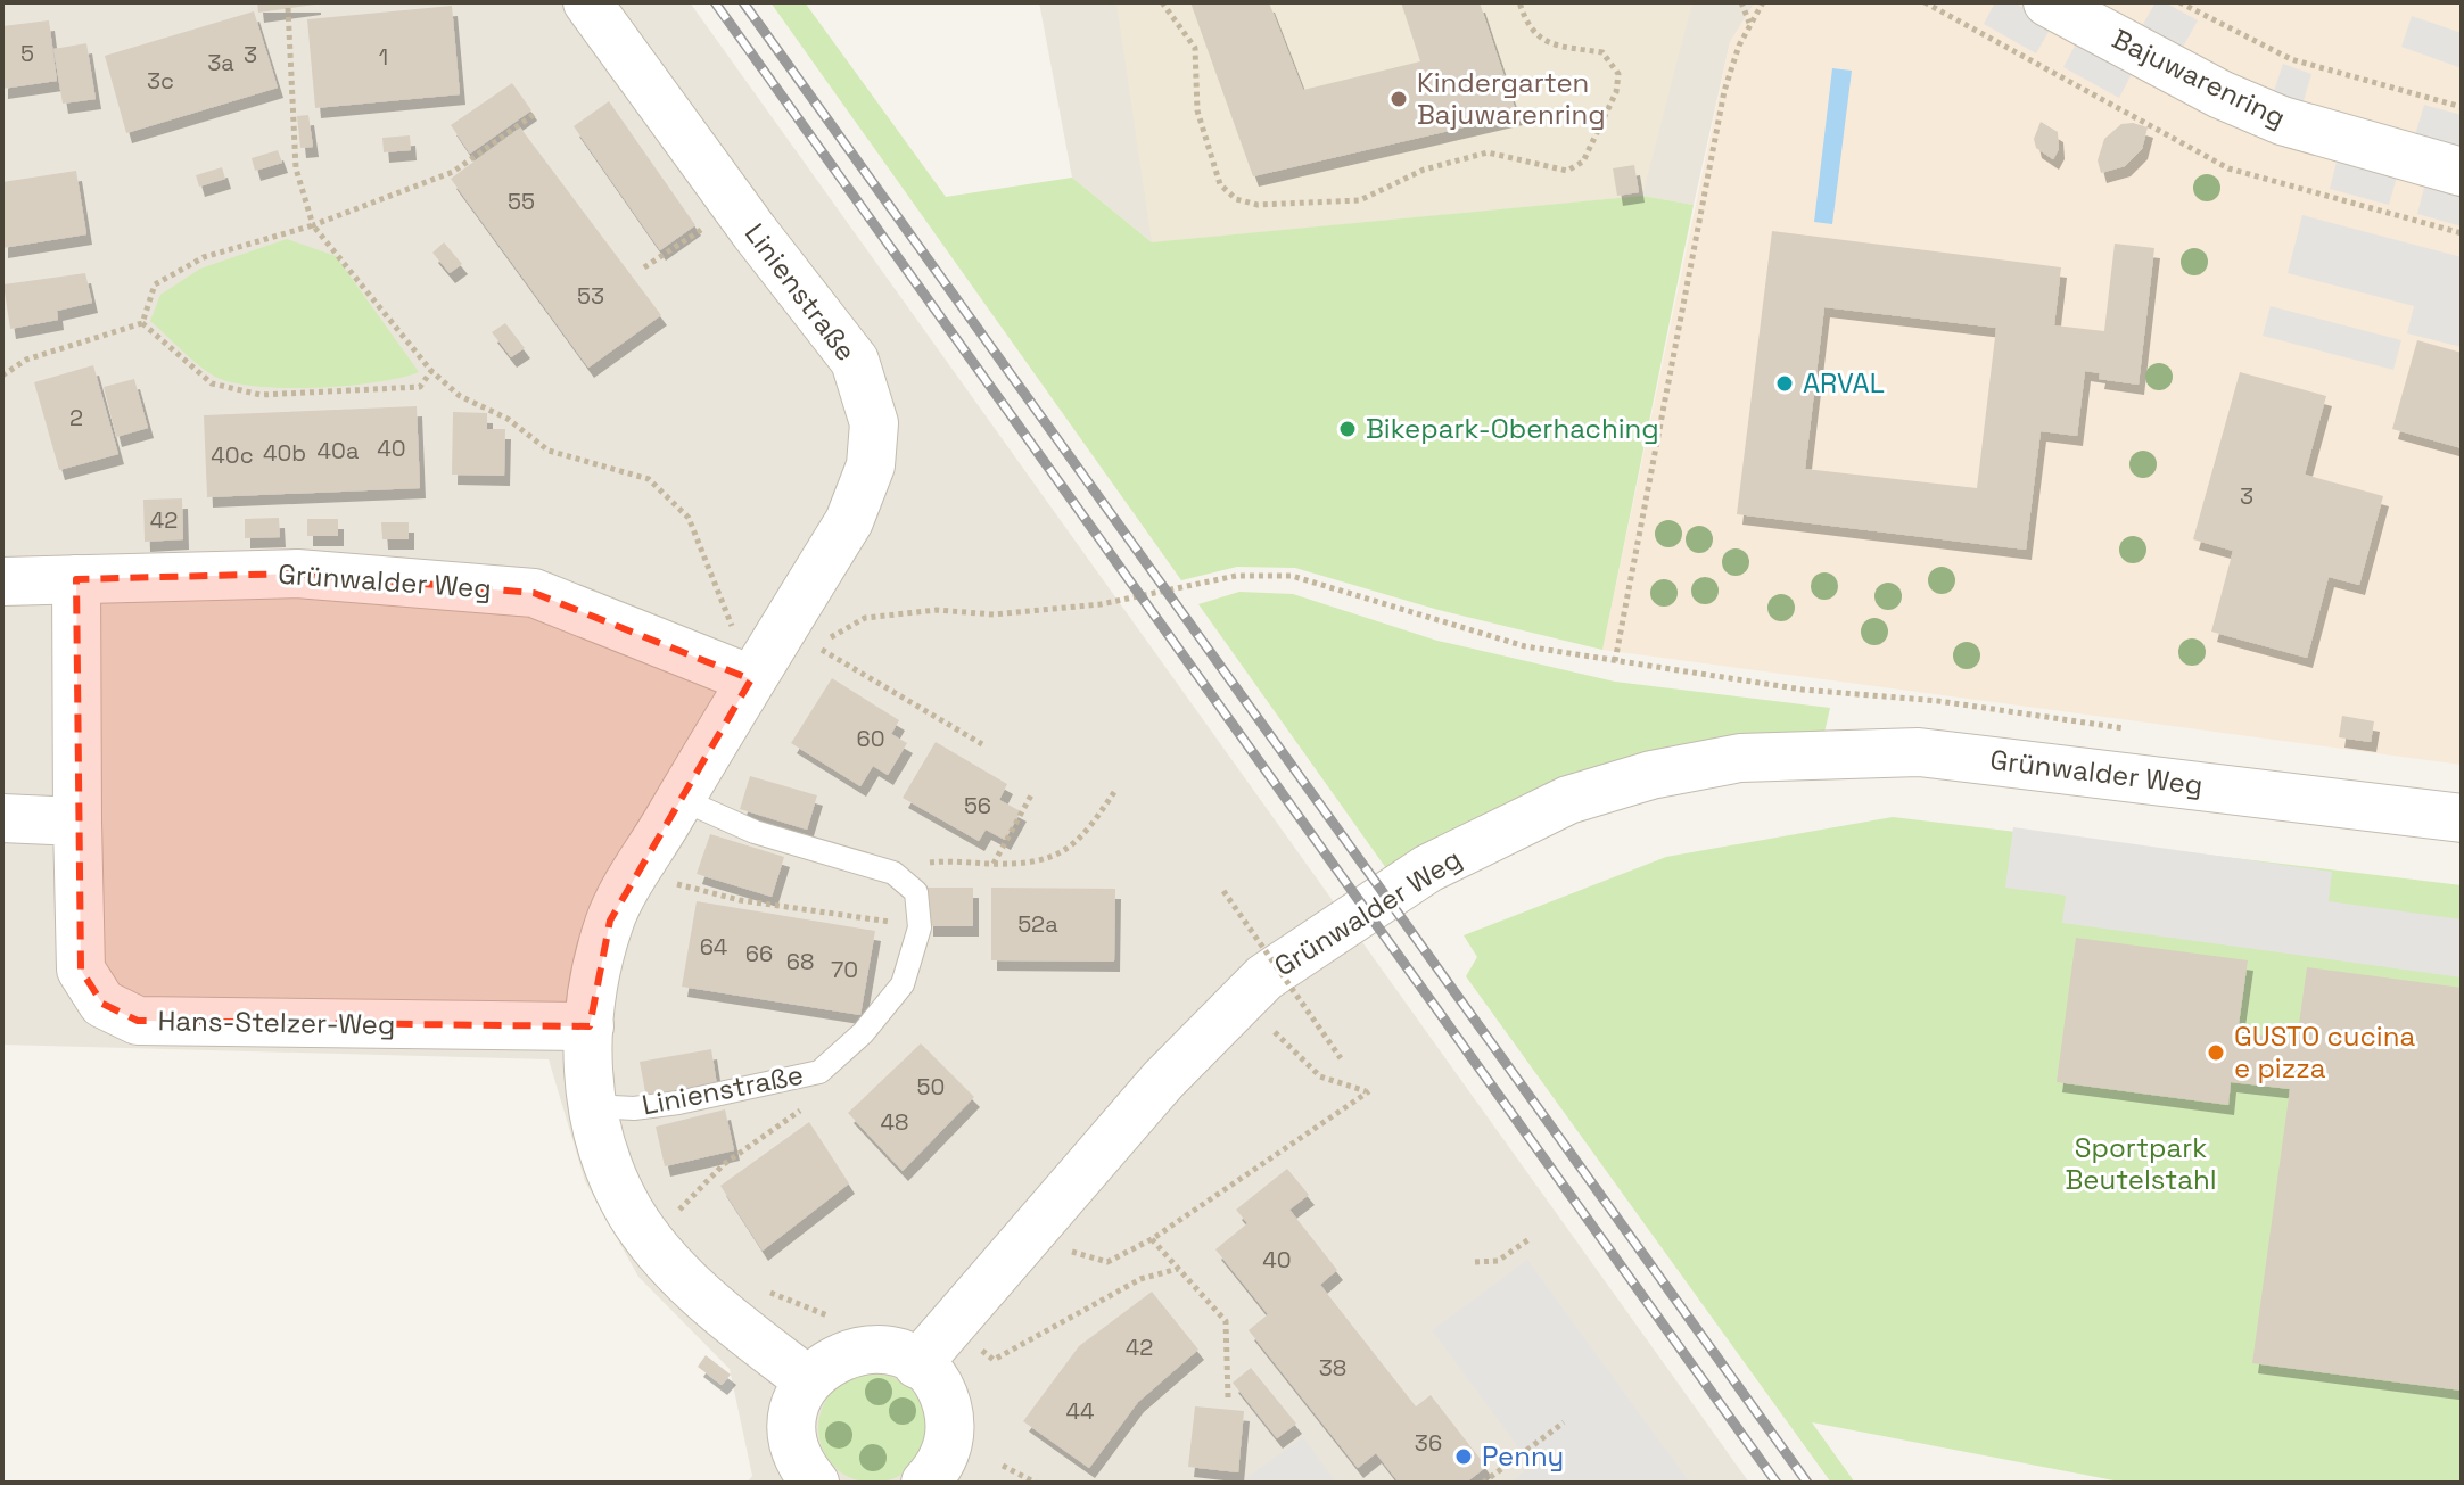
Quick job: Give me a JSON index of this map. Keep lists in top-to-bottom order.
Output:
{
  "streets": {
    "street": [
      "Bajuwarenring",
      "Linienstraße",
      "Grünwalder Weg",
      "Hans-Stelzer-Weg"
    ]
  },
  "crossings": [
    ["Linienstraße", "Grünwalder Weg"],
    ["Linienstraße", "Hans-Stelzer-Weg"],
    ["Grünwalder Weg", "Hans-Stelzer-Weg"]
  ],
  "parks": ["Sportpark Beutelstahl"],
  "places": [
    "Kindergarten Bajuwarenring",
    "ARVAL",
    "Bikepark-Oberhaching",
    "GUSTO cucina e pizza",
    "Penny"
  ],
  "house_numbers": [
    "5",
    "3",
    "1",
    "3a",
    "3c",
    "55",
    "53",
    "2",
    "40",
    "40a",
    "40b",
    "40c",
    "3",
    "42",
    "60",
    "56",
    "52a",
    "64",
    "66",
    "68",
    "70",
    "50",
    "48",
    "40",
    "42",
    "38",
    "44",
    "36"
  ]
}
